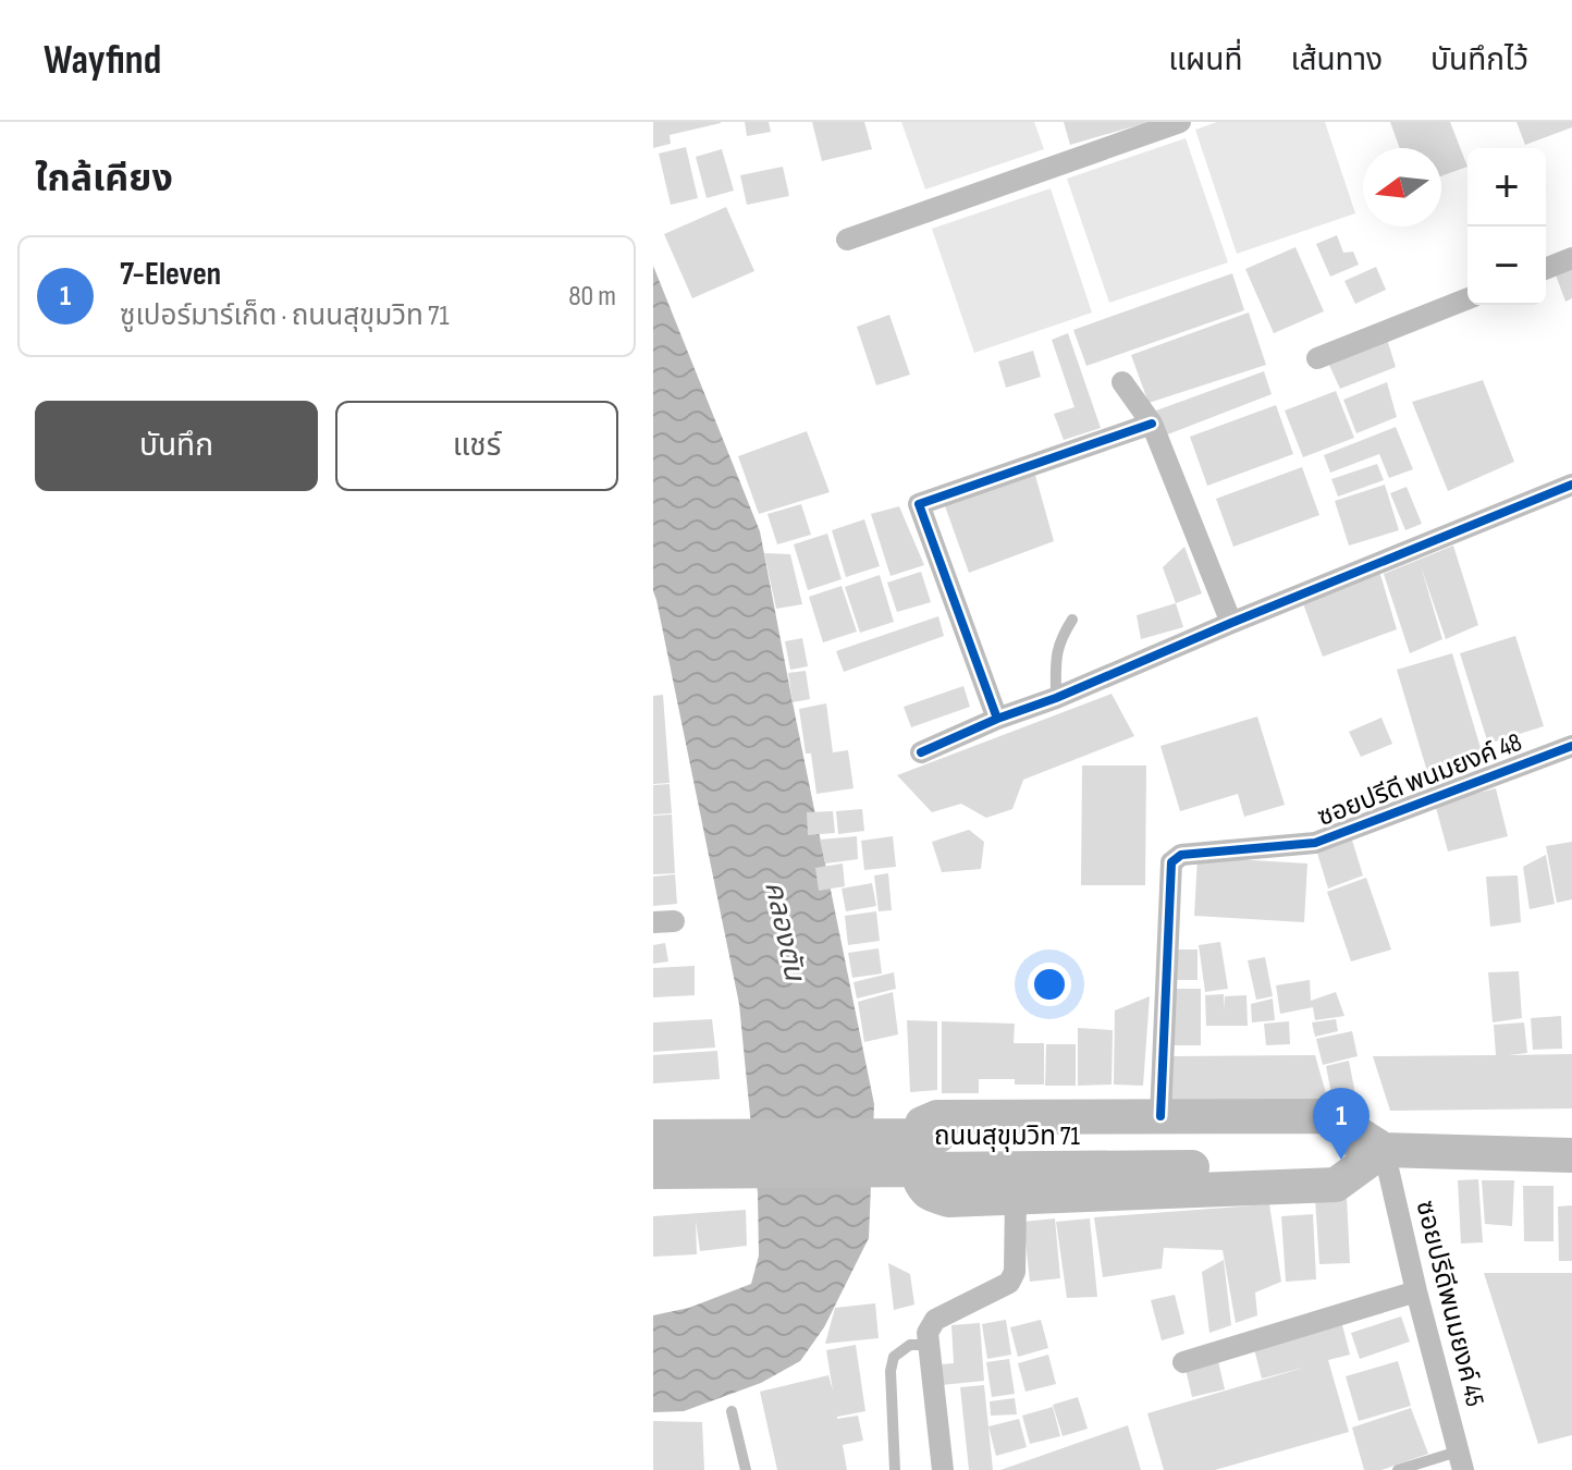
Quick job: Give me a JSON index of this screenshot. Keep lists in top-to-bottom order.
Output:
{
  "streets": {
    "main road": ["ถนนสุขุมวิท 71"],
    "street": ["ซอยปรีดี พนมยงค์ 48", "ซอยปรีดีพนมยงค์ 45"]
  },
  "crossings": [
    ["ถนนสุขุมวิท 71", "ซอยปรีดีพนมยงค์ 45"]
  ],
  "water": ["คลองตัน"],
  "north": "left",
  "page": {
    "header": "Wayfind",
    "nav": ["แผนที่", "เส้นทาง", "บันทึกไว้"],
    "heading": "ใกล้เคียง",
    "map_buttons": ["+", "−"],
    "list": [
      {
        "mark": "1",
        "name": "7-Eleven",
        "note": "ซูเปอร์มาร์เก็ต · ถนนสุขุมวิท 71",
        "value": "80 m"
      }
    ],
    "buttons": ["บันทึก", "แชร์"],
    "pins": "1"
  }
}
